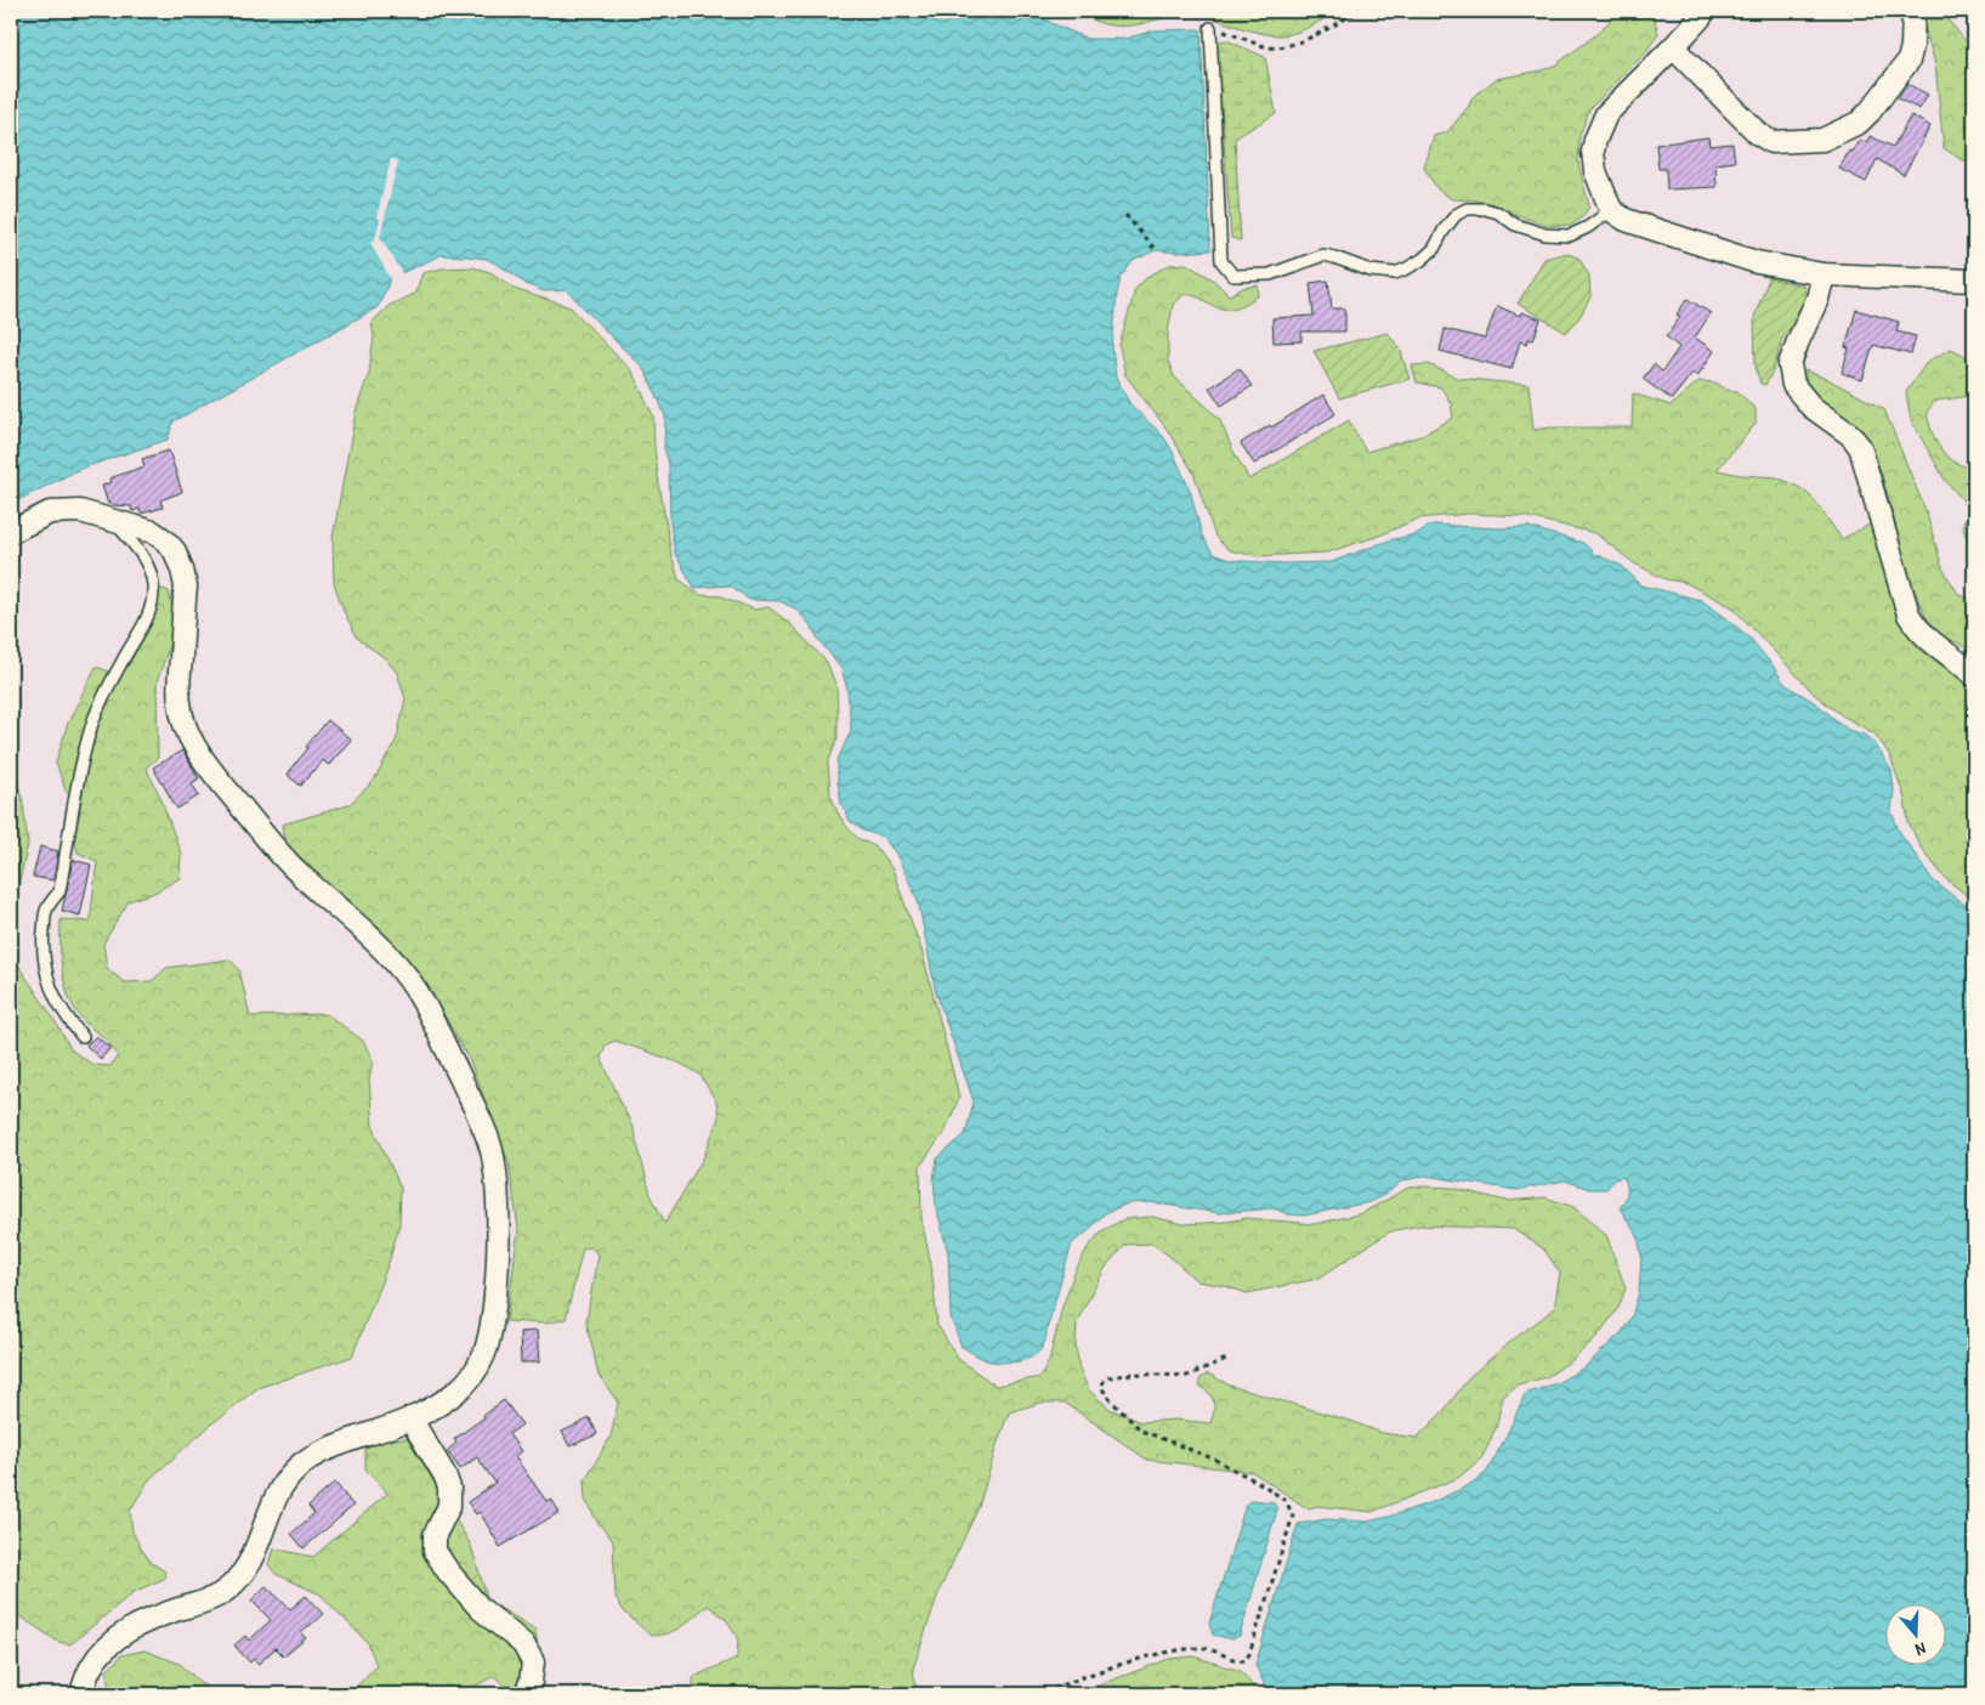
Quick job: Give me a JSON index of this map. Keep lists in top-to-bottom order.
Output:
{
  "north": "bottom"
}
